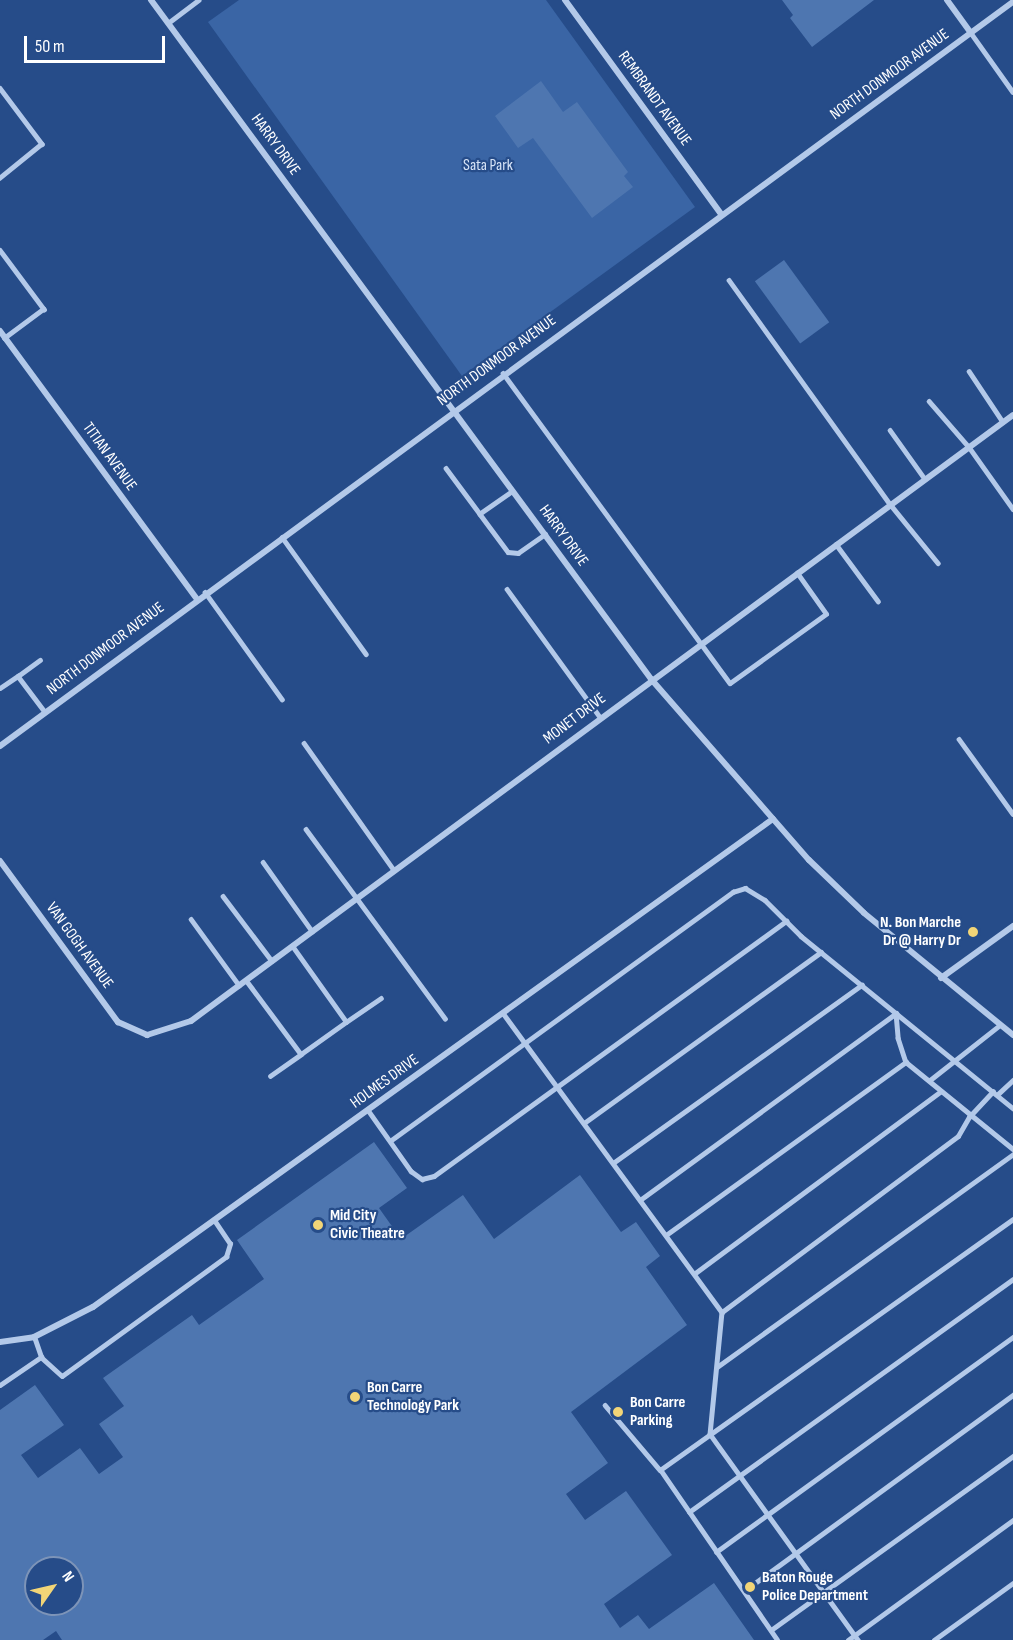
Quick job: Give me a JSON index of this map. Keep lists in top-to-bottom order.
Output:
{
  "streets": {
    "street": [
      "NORTH DONMOOR AVENUE",
      "REMBRANDT AVENUE",
      "HARRY DRIVE",
      "TITIAN AVENUE",
      "MONET DRIVE",
      "VAN GOGH AVENUE",
      "HOLMES DRIVE"
    ]
  },
  "crossings": [
    ["NORTH DONMOOR AVENUE", "REMBRANDT AVENUE"],
    ["NORTH DONMOOR AVENUE", "HARRY DRIVE"],
    ["NORTH DONMOOR AVENUE", "TITIAN AVENUE"],
    ["HARRY DRIVE", "MONET DRIVE"],
    ["HARRY DRIVE", "HOLMES DRIVE"],
    ["MONET DRIVE", "VAN GOGH AVENUE"]
  ],
  "parks": ["Sata Park"],
  "places": [
    "N. Bon Marche Dr @ Harry Dr",
    "Mid City Civic Theatre",
    "Bon Carre Technology Park",
    "Bon Carre Parking",
    "Baton Rouge Police Department"
  ],
  "scale_bar": "50 m",
  "north": "top right"
}
